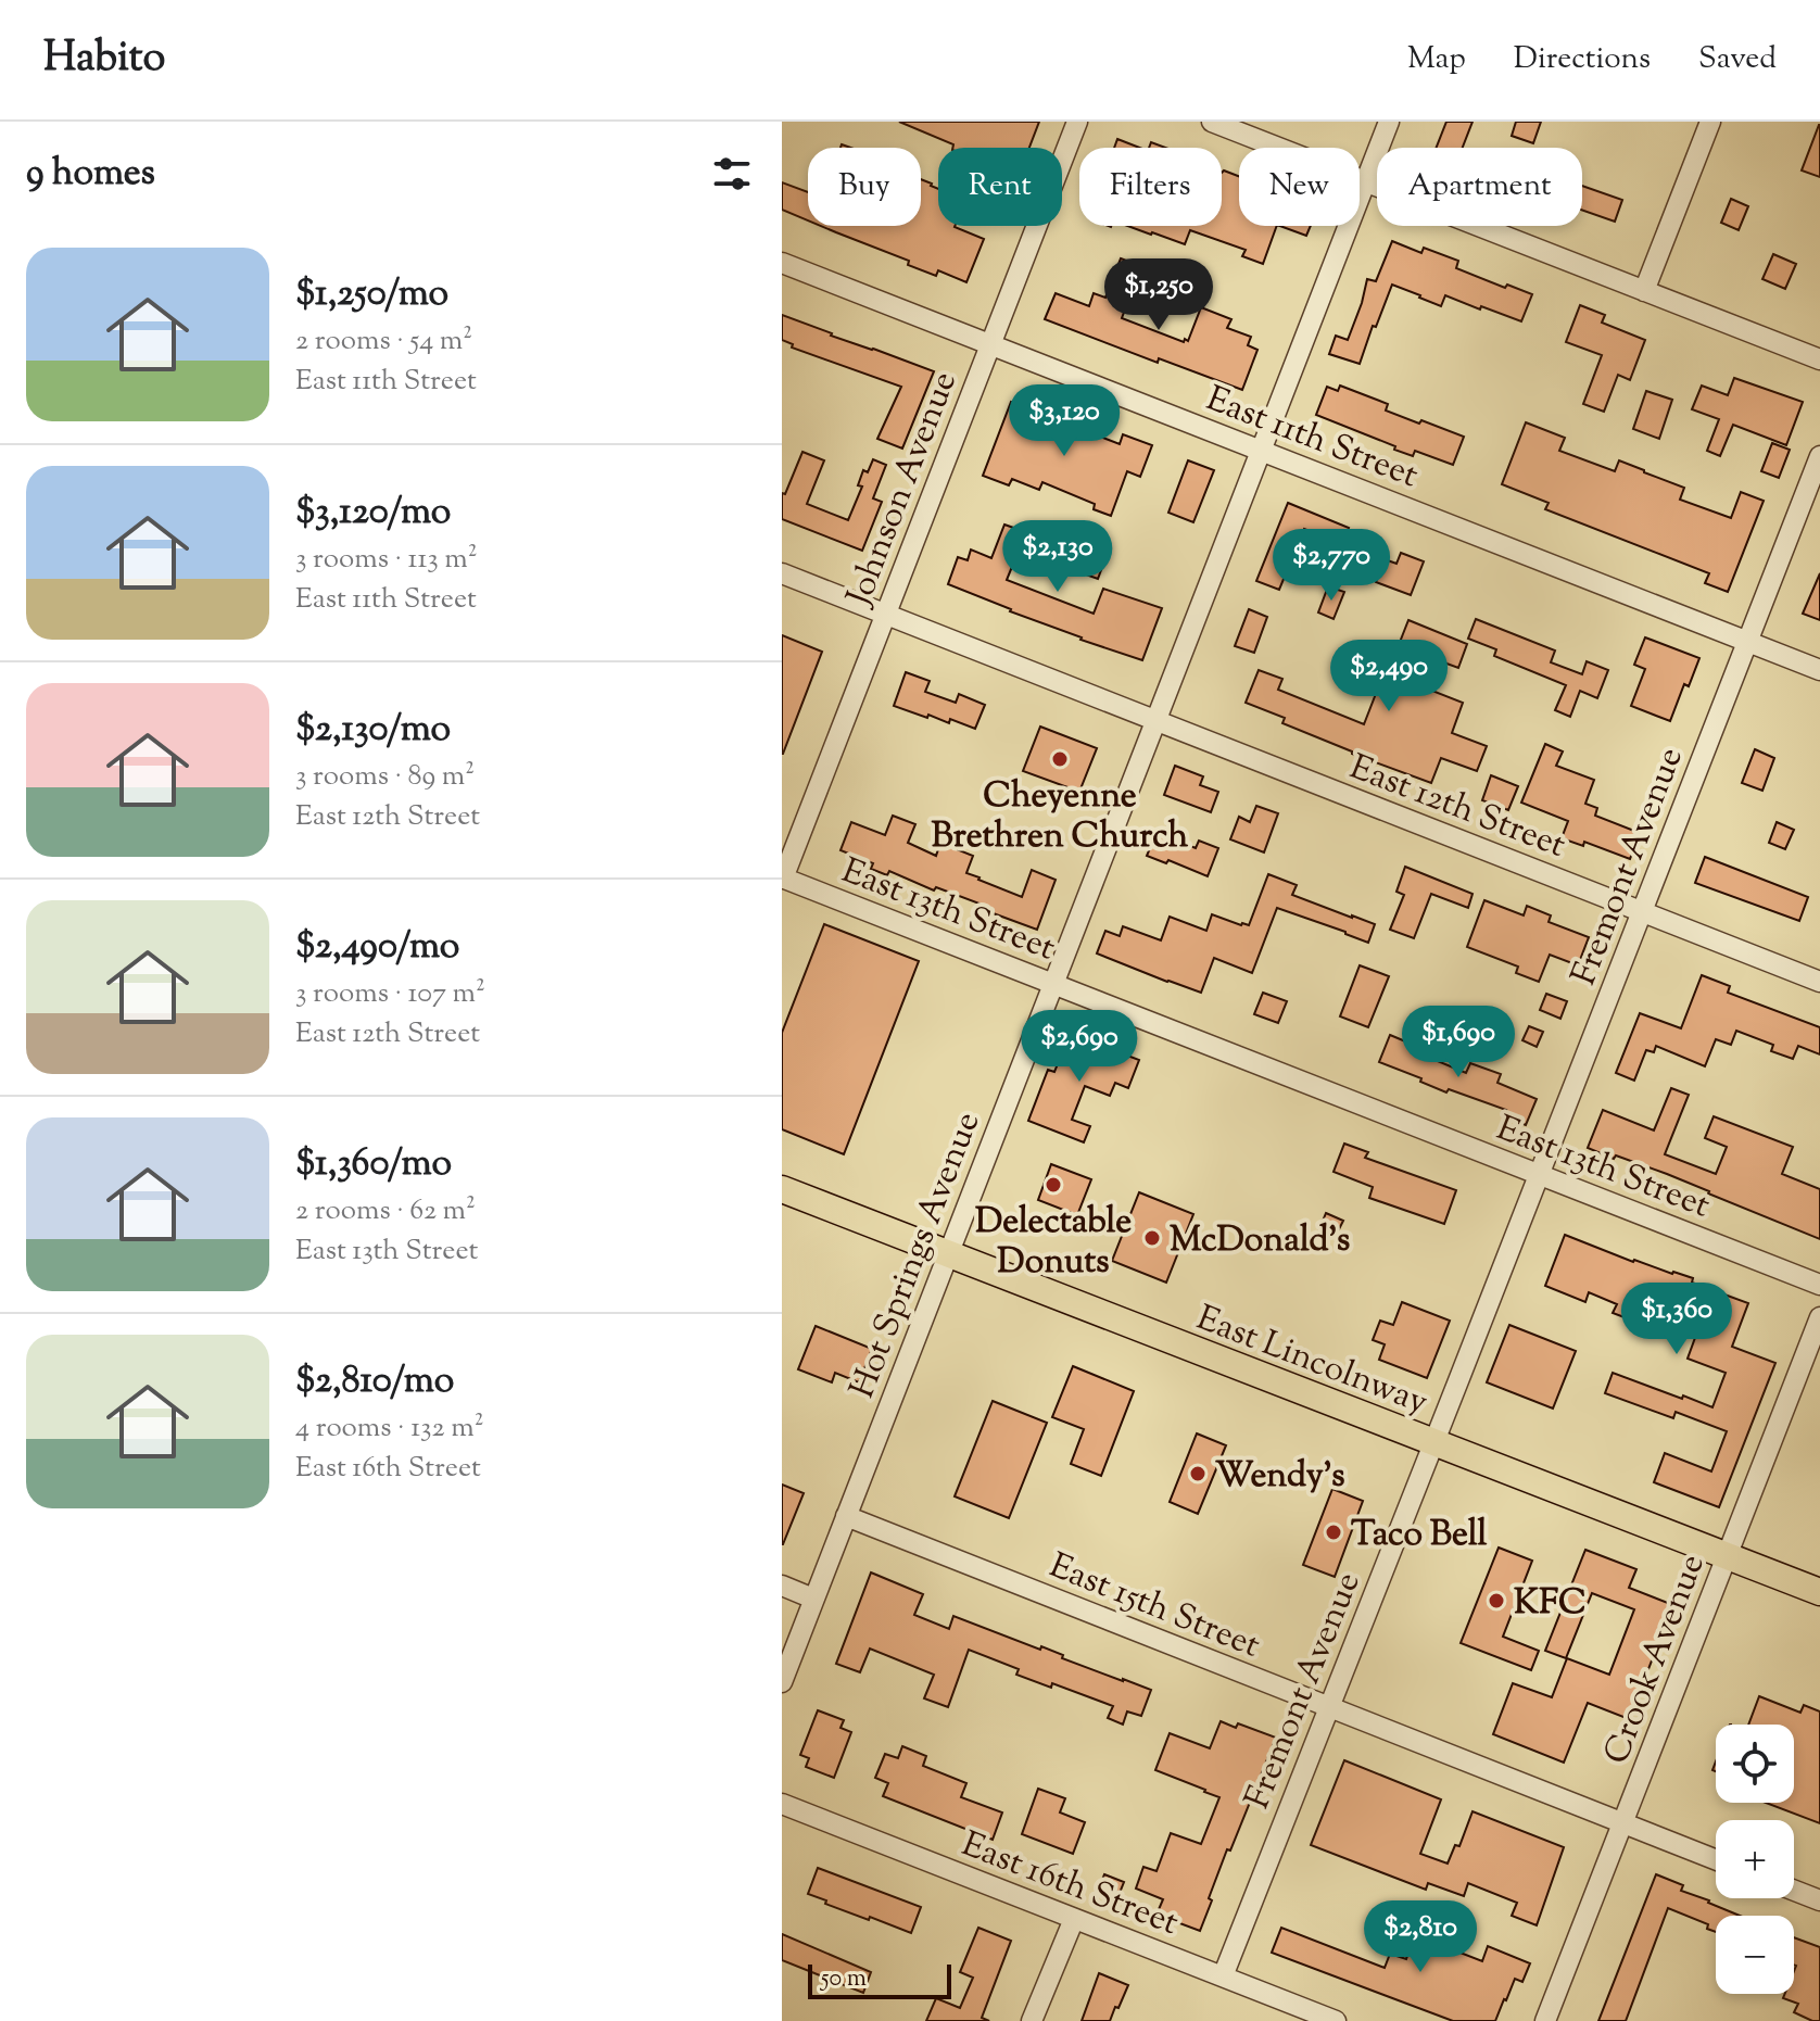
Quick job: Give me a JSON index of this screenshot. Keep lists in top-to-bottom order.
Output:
{
  "streets": {
    "main road": ["East Lincolnway"],
    "street": [
      "East 11th Street",
      "Johnson Avenue",
      "East 12th Street",
      "Fremont Avenue",
      "East 13th Street",
      "Hot Springs Avenue",
      "East 15th Street",
      "Crook Avenue",
      "East 16th Street"
    ]
  },
  "crossings": [
    ["East 11th Street", "Johnson Avenue"],
    ["East 11th Street", "Fremont Avenue"],
    ["East 11th Street", "Hot Springs Avenue"],
    ["Johnson Avenue", "East 12th Street"],
    ["Johnson Avenue", "East 13th Street"],
    ["East 12th Street", "Fremont Avenue"],
    ["East 12th Street", "Hot Springs Avenue"],
    ["Fremont Avenue", "East 13th Street"],
    ["Fremont Avenue", "East Lincolnway"],
    ["Fremont Avenue", "East 15th Street"],
    ["Fremont Avenue", "East 16th Street"],
    ["East 13th Street", "Hot Springs Avenue"],
    ["Hot Springs Avenue", "East Lincolnway"],
    ["Hot Springs Avenue", "East 15th Street"],
    ["East Lincolnway", "Crook Avenue"],
    ["East 15th Street", "Crook Avenue"]
  ],
  "places": [
    "Cheyenne Brethren Church",
    "Delectable Donuts",
    "McDonald's",
    "Wendy's",
    "Taco Bell",
    "KFC"
  ],
  "scale_bar": "50 m",
  "page": {
    "header": "Habito",
    "nav": ["Map", "Directions", "Saved"],
    "heading": "9 homes",
    "chip": [
      "Buy",
      "Rent",
      "Filters",
      "New",
      "Apartment"
    ],
    "list": [
      {
        "name": "$1,250/mo",
        "note": "2 rooms · 54 m² · East 11th Street"
      },
      {
        "name": "$3,120/mo",
        "note": "3 rooms · 113 m² · East 11th Street"
      },
      {
        "name": "$2,130/mo",
        "note": "3 rooms · 89 m² · East 12th Street"
      },
      {
        "name": "$2,490/mo",
        "note": "3 rooms · 107 m² · East 12th Street"
      },
      {
        "name": "$1,360/mo",
        "note": "2 rooms · 62 m² · East 13th Street"
      },
      {
        "name": "$2,810/mo",
        "note": "4 rooms · 132 m² · East 16th Street"
      }
    ],
    "price": [
      "$1,250",
      "$3,120",
      "$2,130",
      "$2,770",
      "$2,490",
      "$1,690",
      "$2,690",
      "$1,360",
      "$2,810"
    ],
    "map_buttons": ["+", "−"],
    "scale": "50 m"
  }
}
